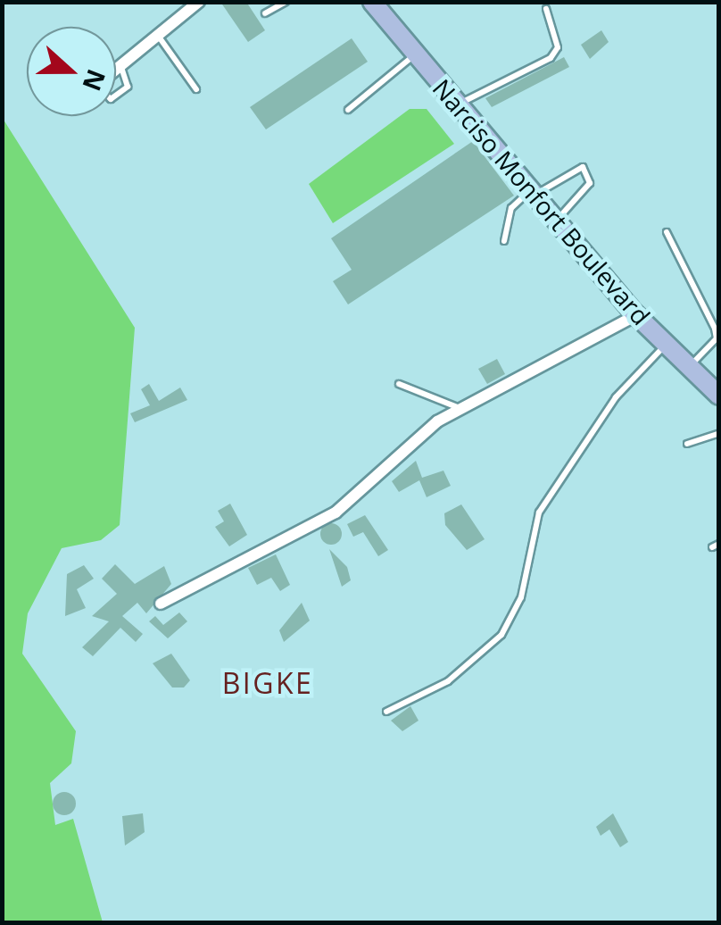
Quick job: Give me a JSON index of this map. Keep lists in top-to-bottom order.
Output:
{
  "streets": {
    "main road": ["Narciso Monfort Boulevard"]
  },
  "districts": ["BIGKE"],
  "north": "right"
}
